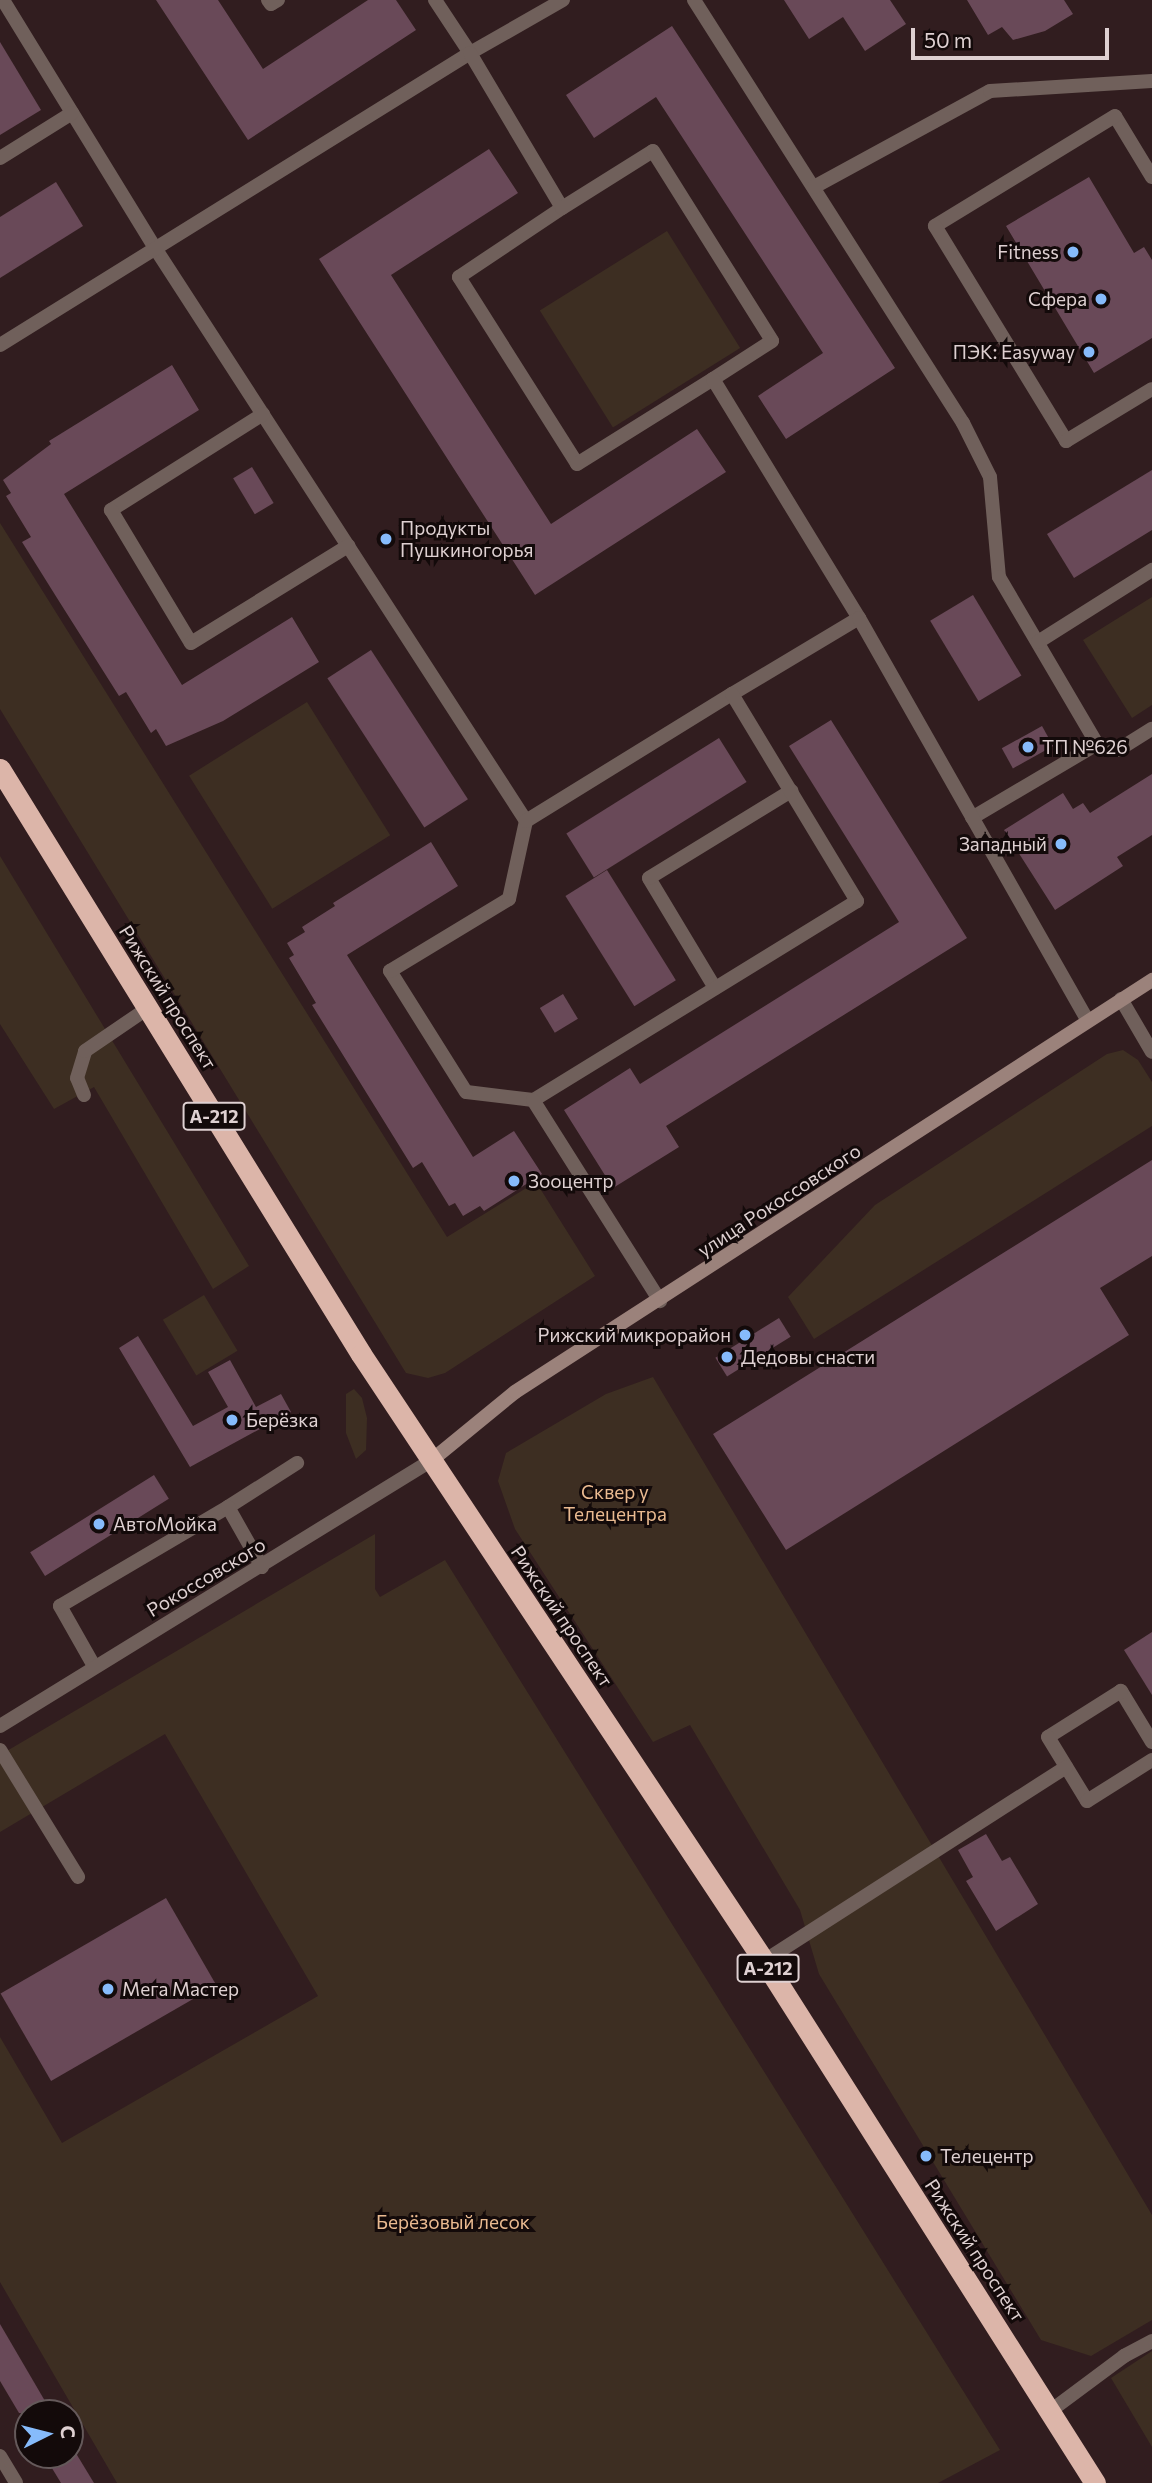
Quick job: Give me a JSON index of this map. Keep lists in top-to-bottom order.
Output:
{
  "streets": {
    "highway": ["Рижский проспект", "А-212"],
    "main road": ["улица Рокоссовского"],
    "street": ["Рокоссовского"]
  },
  "crossings": [
    ["Рижский проспект", "улица Рокоссовского"],
    ["Рижский проспект", "Рокоссовского"],
    ["улица Рокоссовского", "Рокоссовского"]
  ],
  "parks": ["Сквер у Телецентра", "Берёзовый лесок"],
  "places": [
    "Fitness",
    "Сфера",
    "ПЭК: Easyway",
    "Продукты Пушкиногорья",
    "ТП №626",
    "Западный",
    "Зооцентр",
    "Рижский микрорайон",
    "Дедовы снасти",
    "Берёзка",
    "АвтоМойка",
    "Мега Мастер",
    "Телецентр"
  ],
  "scale_bar": "50 m",
  "north": "right"
}
